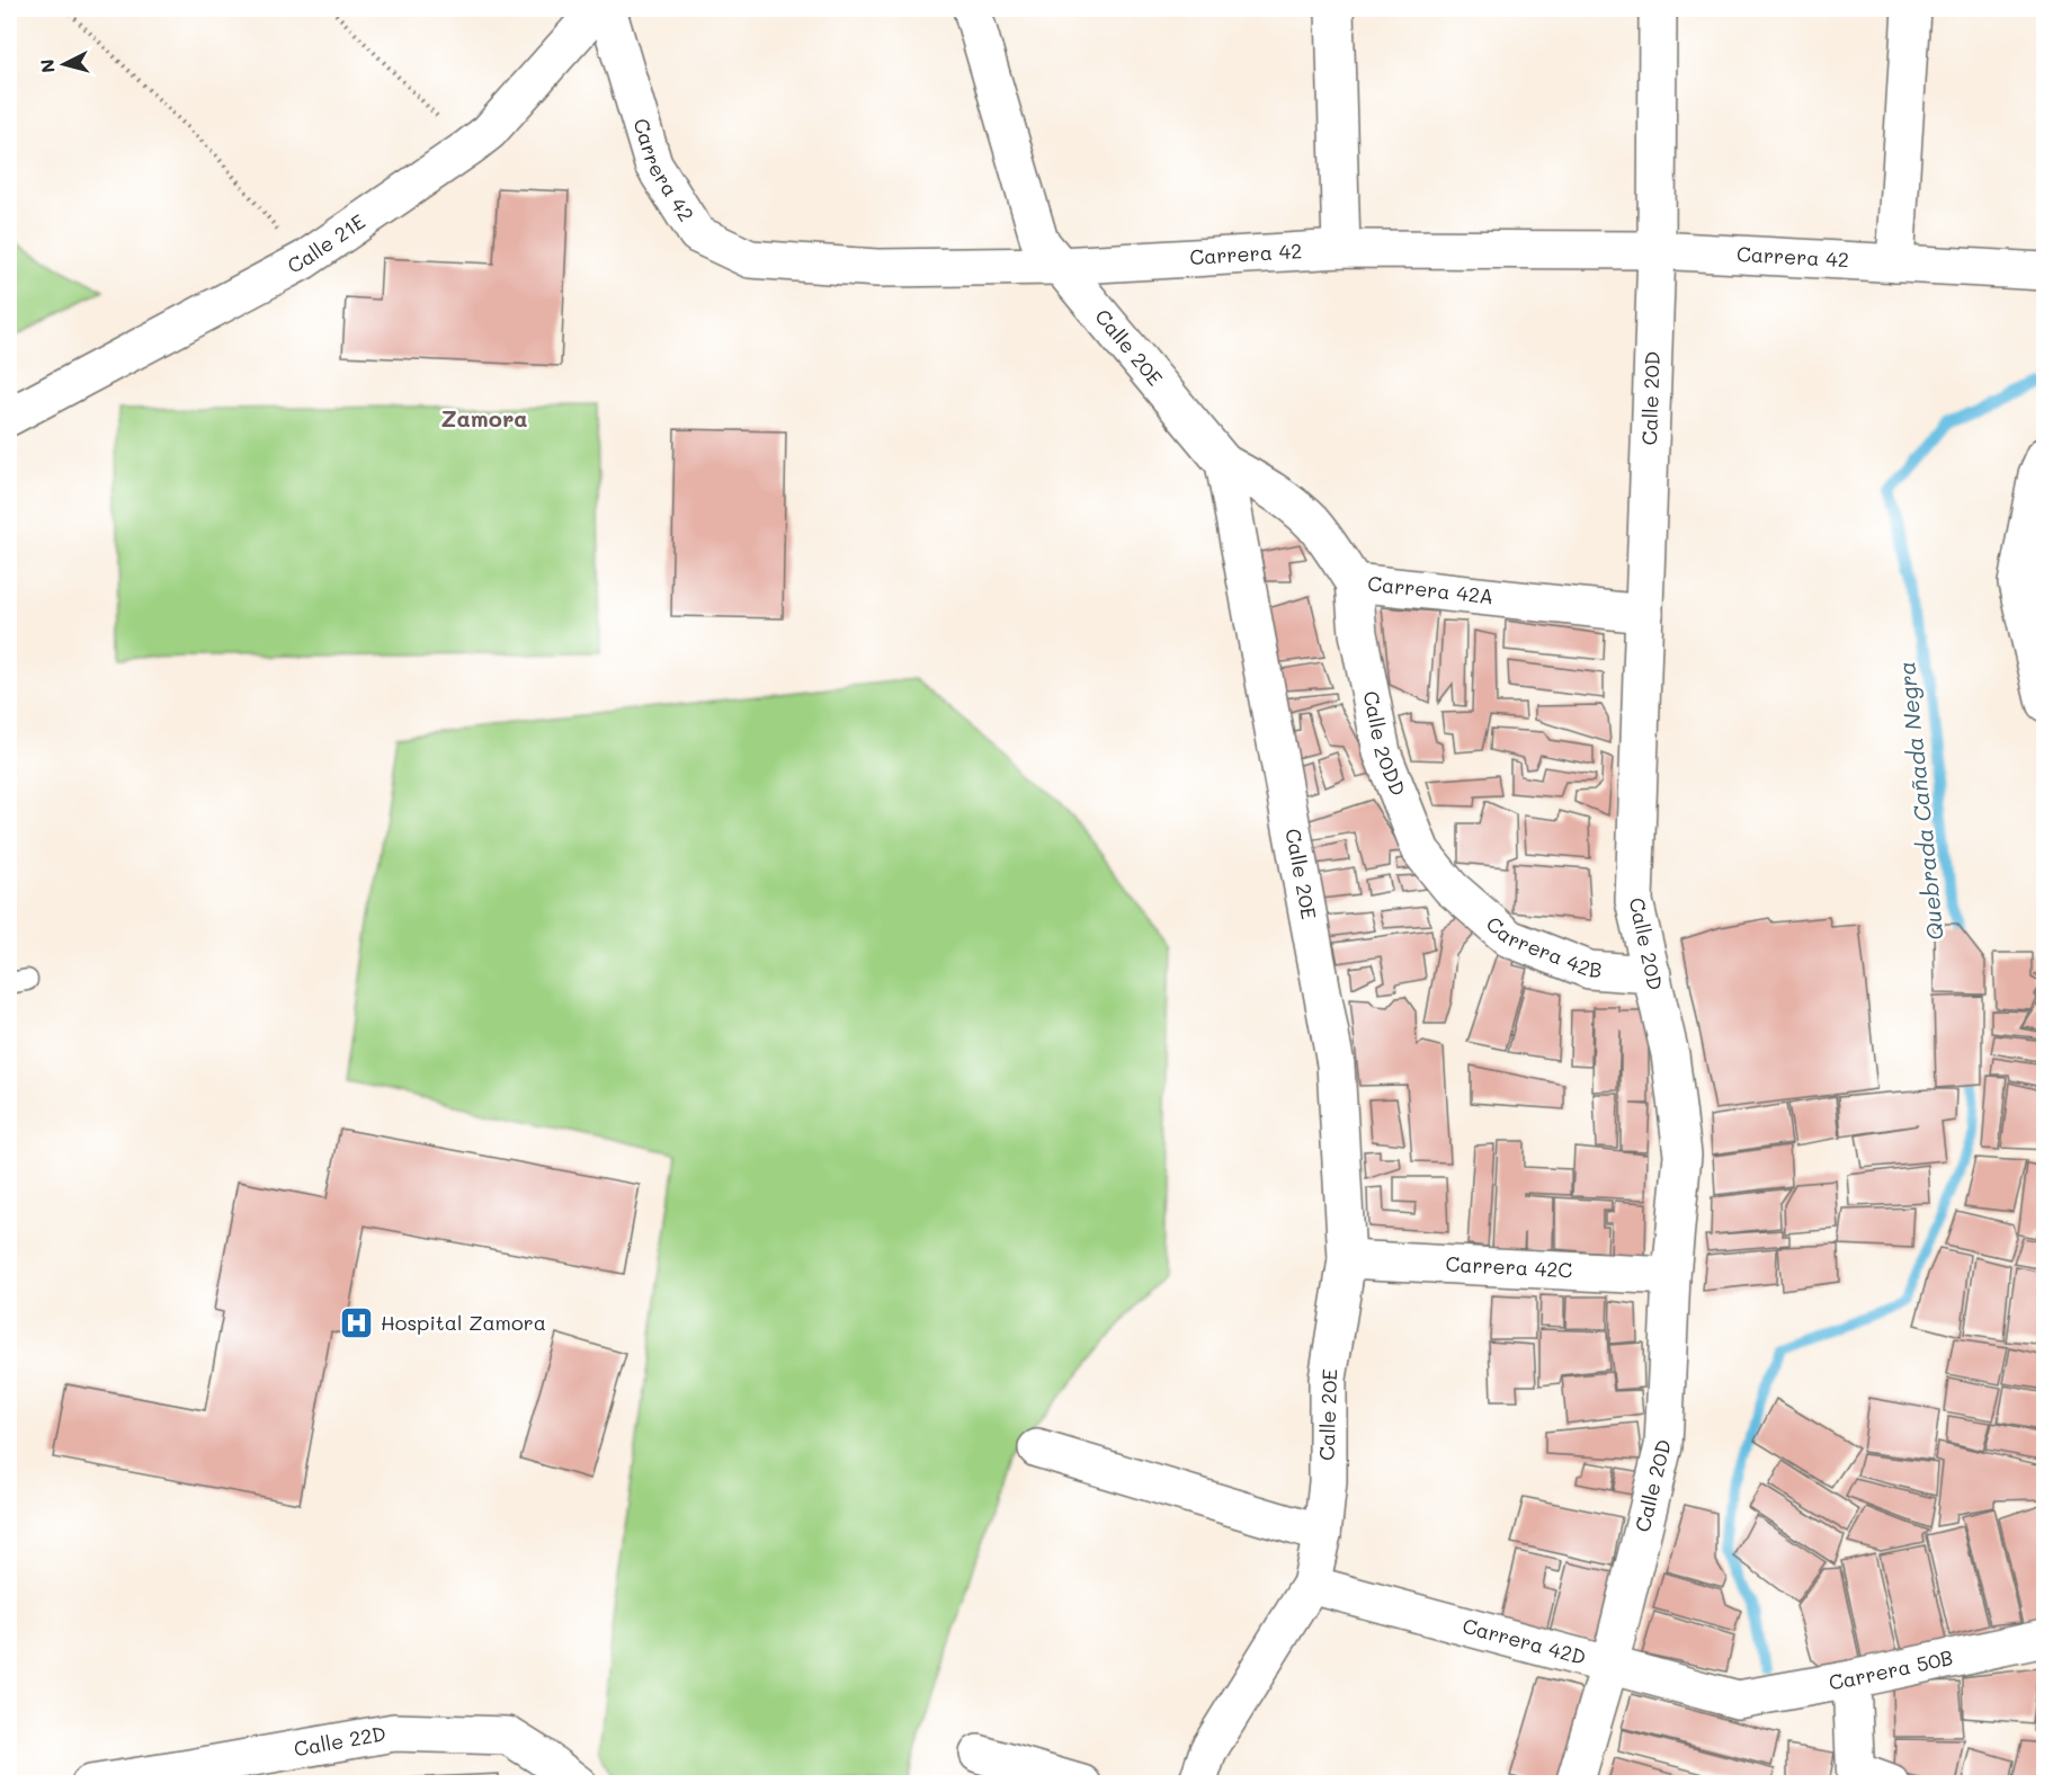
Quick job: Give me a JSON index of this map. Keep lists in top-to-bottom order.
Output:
{
  "streets": {
    "street": [
      "Carrera 42",
      "Calle 21E",
      "Calle 20E",
      "Calle 20D",
      "Carrera 42A",
      "Calle 20DD",
      "Carrera 42B",
      "Carrera 42C",
      "Carrera 42D",
      "Carrera 50B",
      "Calle 22D"
    ]
  },
  "crossings": [
    ["Carrera 42", "Calle 20E"],
    ["Carrera 42", "Calle 20D"],
    ["Calle 20E", "Carrera 42A"],
    ["Calle 20E", "Carrera 42C"],
    ["Calle 20E", "Carrera 42D"],
    ["Calle 20D", "Carrera 42A"],
    ["Calle 20D", "Carrera 42B"],
    ["Calle 20D", "Carrera 42C"],
    ["Calle 20D", "Carrera 42D"],
    ["Carrera 42A", "Calle 20DD"],
    ["Calle 20DD", "Carrera 42B"],
    ["Carrera 42D", "Carrera 50B"]
  ],
  "districts": ["Zamora"],
  "water": ["Quebrada Cañada Negra"],
  "places": {
    "hospital": ["Hospital Zamora"]
  },
  "north": "left"
}
